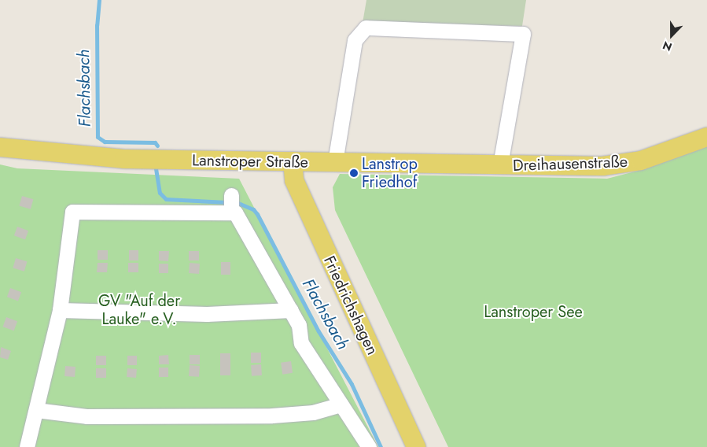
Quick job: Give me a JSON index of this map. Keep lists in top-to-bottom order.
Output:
{
  "streets": {
    "main road": ["Lanstroper Straße", "Dreihausenstraße", "Friedrichshagen"]
  },
  "crossings": [
    ["Lanstroper Straße", "Dreihausenstraße"],
    ["Lanstroper Straße", "Friedrichshagen"]
  ],
  "water": ["Flachsbach"],
  "parks": ["GV \"Auf der Lauke\" e.V.", "Lanstroper See"],
  "places": ["Lanstrop Friedhof"],
  "north": "bottom"
}
